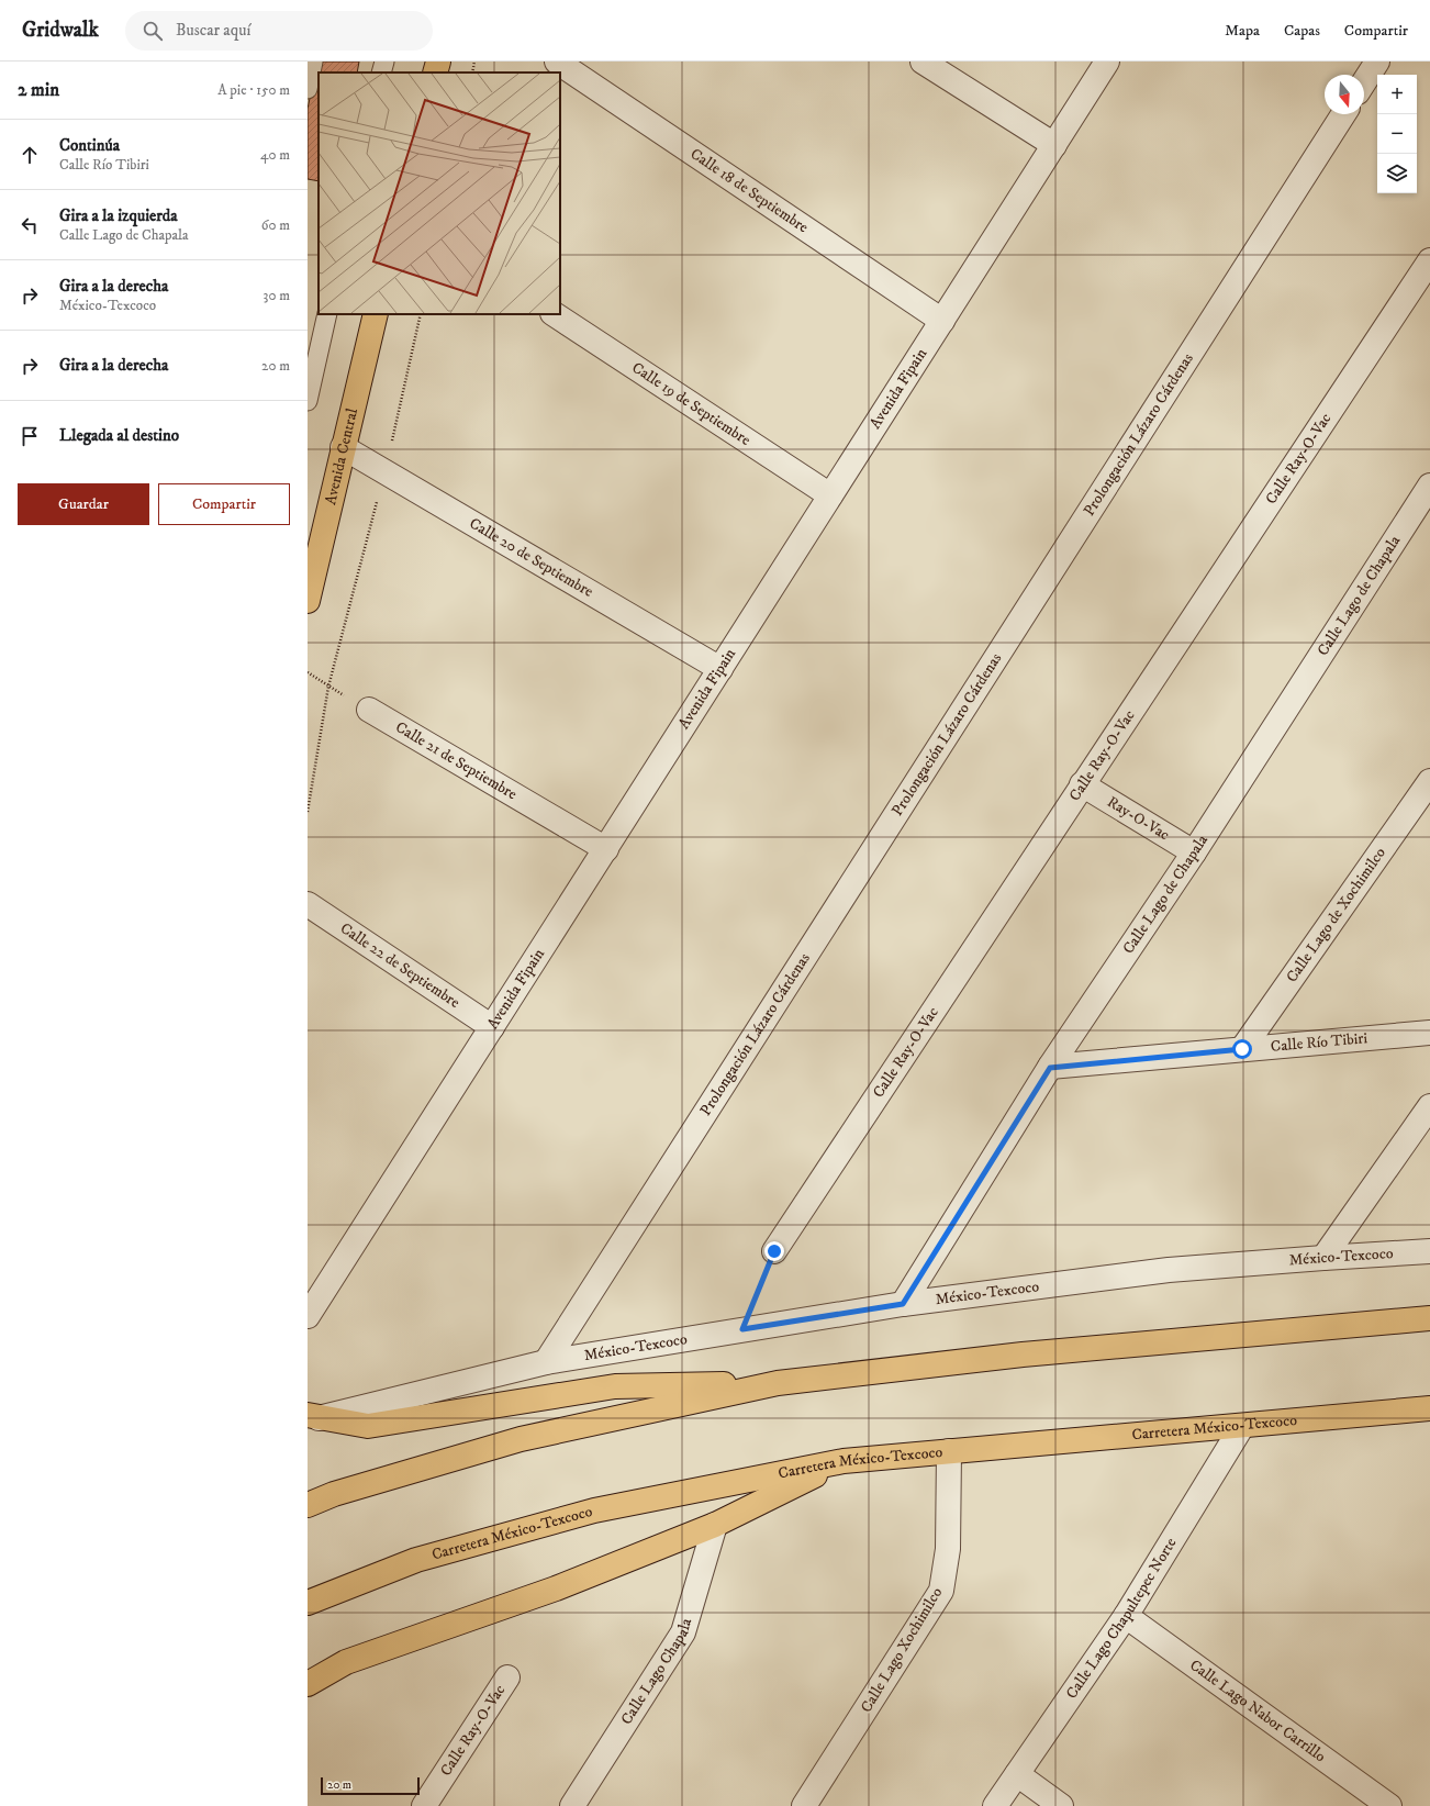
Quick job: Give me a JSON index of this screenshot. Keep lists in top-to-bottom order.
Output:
{
  "streets": {
    "highway": ["Avenida Central", "Carretera México-Texcoco"],
    "street": [
      "Calle 18 de Septiembre",
      "Avenida Fipain",
      "Calle 19 de Septiembre",
      "Prolongación Lázaro Cárdenas",
      "Calle Ray-O-Vac",
      "Calle 20 de Septiembre",
      "Calle Lago de Chapala",
      "Calle 21 de Septiembre",
      "Ray-O-Vac",
      "Calle Lago de Xochimilco",
      "Calle 22 de Septiembre",
      "Calle Río Tibiri",
      "México-Texcoco",
      "Calle Lago Chapultepec Norte",
      "Calle Lago Xochimilco",
      "Calle Lago Chapala",
      "Calle Lago Nabor Carrillo"
    ]
  },
  "crossings": [
    ["Calle 18 de Septiembre", "Avenida Fipain"],
    ["Avenida Fipain", "Calle 19 de Septiembre"],
    ["Avenida Fipain", "Calle 20 de Septiembre"],
    ["Avenida Fipain", "Calle 21 de Septiembre"],
    ["Avenida Fipain", "Calle 22 de Septiembre"],
    ["Prolongación Lázaro Cárdenas", "México-Texcoco"],
    ["Avenida Central", "Calle 20 de Septiembre"],
    ["Calle Ray-O-Vac", "Ray-O-Vac"],
    ["Calle Lago de Chapala", "Ray-O-Vac"],
    ["Calle Lago de Chapala", "Calle Río Tibiri"],
    ["Calle Lago de Chapala", "México-Texcoco"],
    ["Calle Lago de Xochimilco", "Calle Río Tibiri"],
    ["Carretera México-Texcoco", "Calle Lago Chapultepec Norte"],
    ["Carretera México-Texcoco", "Calle Lago Xochimilco"],
    ["Calle Lago Chapultepec Norte", "Calle Lago Nabor Carrillo"]
  ],
  "scale_bar": "20 m",
  "north": "bottom",
  "page": {
    "header": "Gridwalk",
    "search": "Buscar aquí",
    "nav": ["Mapa", "Capas", "Compartir"],
    "heading": ["2 min", "A pie · 150 m"],
    "map_buttons": ["+", "−"],
    "list": [
      ["Continúa", "Calle Río Tibiri", "40 m"],
      ["Gira a la izquierda", "Calle Lago de Chapala", "60 m"],
      ["Gira a la derecha", "México-Texcoco", "30 m"],
      ["Gira a la derecha", "20 m"],
      "Llegada al destino"
    ],
    "buttons": ["Guardar", "Compartir"],
    "scale": "20 m"
  }
}
